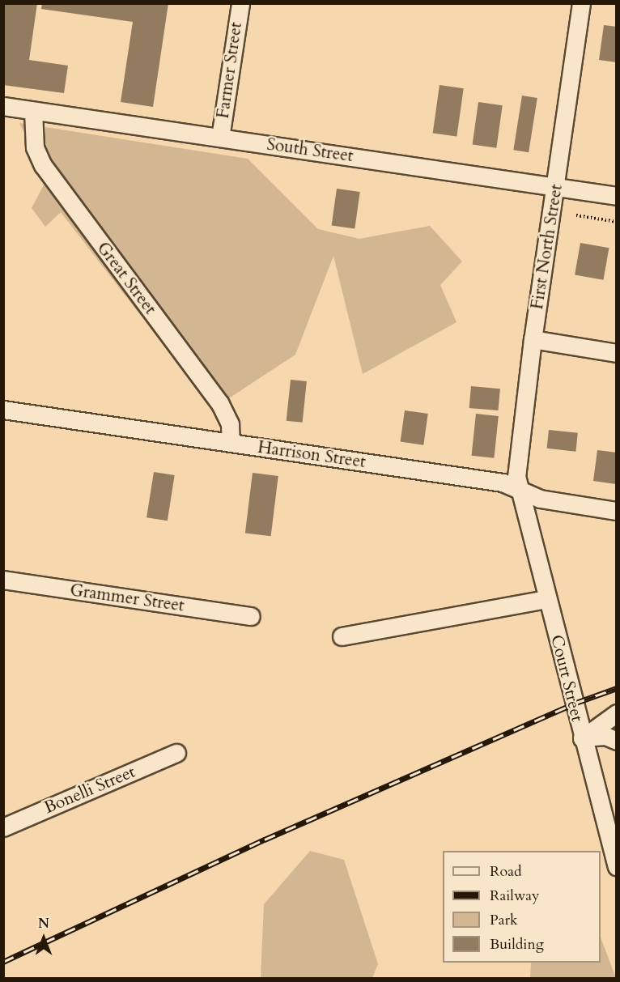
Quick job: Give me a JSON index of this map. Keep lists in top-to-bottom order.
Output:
{
  "streets": {
    "street": [
      "Farmer Street",
      "South Street",
      "First North Street",
      "Great Street",
      "Harrison Street",
      "Grammer Street",
      "Court Street",
      "Bonelli Street"
    ]
  },
  "crossings": [
    ["Farmer Street", "South Street"],
    ["South Street", "First North Street"],
    ["South Street", "Great Street"],
    ["First North Street", "Harrison Street"],
    ["First North Street", "Court Street"],
    ["Great Street", "Harrison Street"],
    ["Harrison Street", "Court Street"]
  ],
  "legend": [
    "Road",
    "Railway",
    "Park",
    "Building"
  ],
  "north": "top"
}
